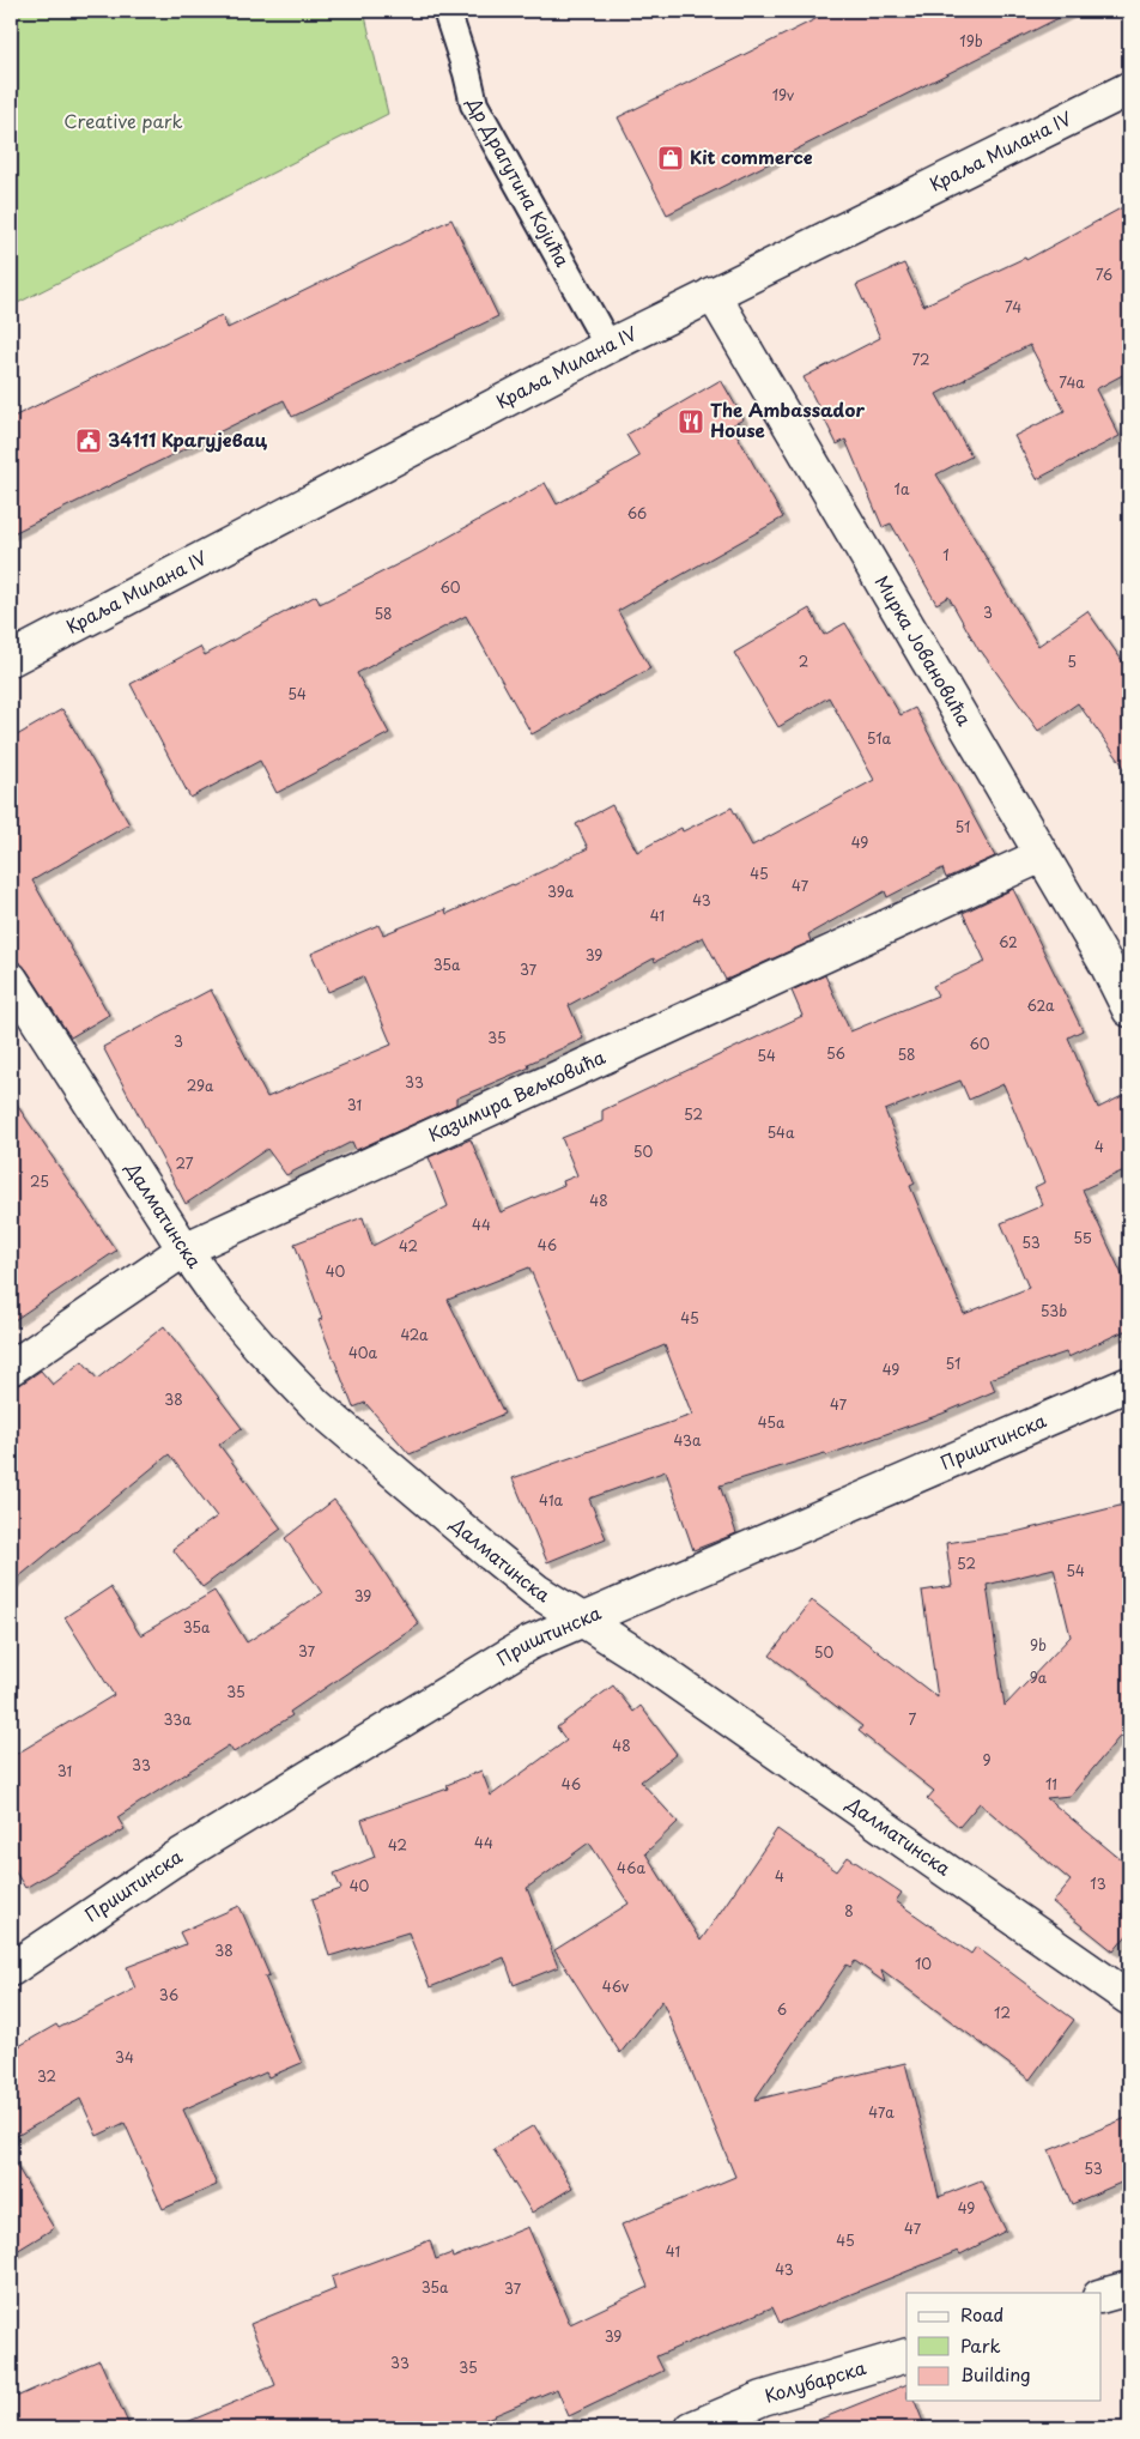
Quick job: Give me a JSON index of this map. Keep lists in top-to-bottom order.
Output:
{
  "streets": {
    "street": [
      "Краља Милана IV",
      "Мирка Јовановића",
      "Казимира Вељковића",
      "Далматинска",
      "Приштинска",
      "Колубарска"
    ],
    "lane": ["Др Драгутина Којића"]
  },
  "crossings": [
    ["Краља Милана IV", "Др Драгутина Којића"],
    ["Краља Милана IV", "Мирка Јовановића"],
    ["Мирка Јовановића", "Казимира Вељковића"],
    ["Казимира Вељковића", "Далматинска"],
    ["Далматинска", "Приштинска"]
  ],
  "parks": ["Creative park"],
  "places": {
    "shop": ["Kit commerce"],
    "restaurant": ["The Ambassador House"],
    "public building": ["34111 Крагујевац"]
  },
  "house_numbers": [
    "19b",
    "19v",
    "76",
    "74",
    "72",
    "74a",
    "1a",
    "66",
    "1",
    "60",
    "3",
    "58",
    "2",
    "5",
    "54",
    "51a",
    "51",
    "49",
    "45",
    "47",
    "39a",
    "43",
    "41",
    "62",
    "39",
    "35a",
    "37",
    "62a",
    "35",
    "3",
    "60",
    "56",
    "58",
    "54",
    "33",
    "29a",
    "31",
    "52",
    "54a",
    "4",
    "50",
    "27",
    "25",
    "48",
    "44",
    "55",
    "53",
    "46",
    "42",
    "40",
    "53b",
    "45",
    "42a",
    "40a",
    "51",
    "49",
    "38",
    "47",
    "45a",
    "43a",
    "41a",
    "52",
    "54",
    "39",
    "35a",
    "9b",
    "37",
    "50",
    "9a",
    "35",
    "33a",
    "7",
    "48",
    "9",
    "33",
    "31",
    "46",
    "11",
    "44",
    "42",
    "46a",
    "4",
    "13",
    "40",
    "8",
    "38",
    "10",
    "46v",
    "36",
    "6",
    "12",
    "34",
    "32",
    "47a",
    "53",
    "49",
    "47",
    "45",
    "41",
    "43",
    "35a",
    "37",
    "39",
    "33",
    "35"
  ],
  "legend": ["Road", "Park", "Building"]
}
